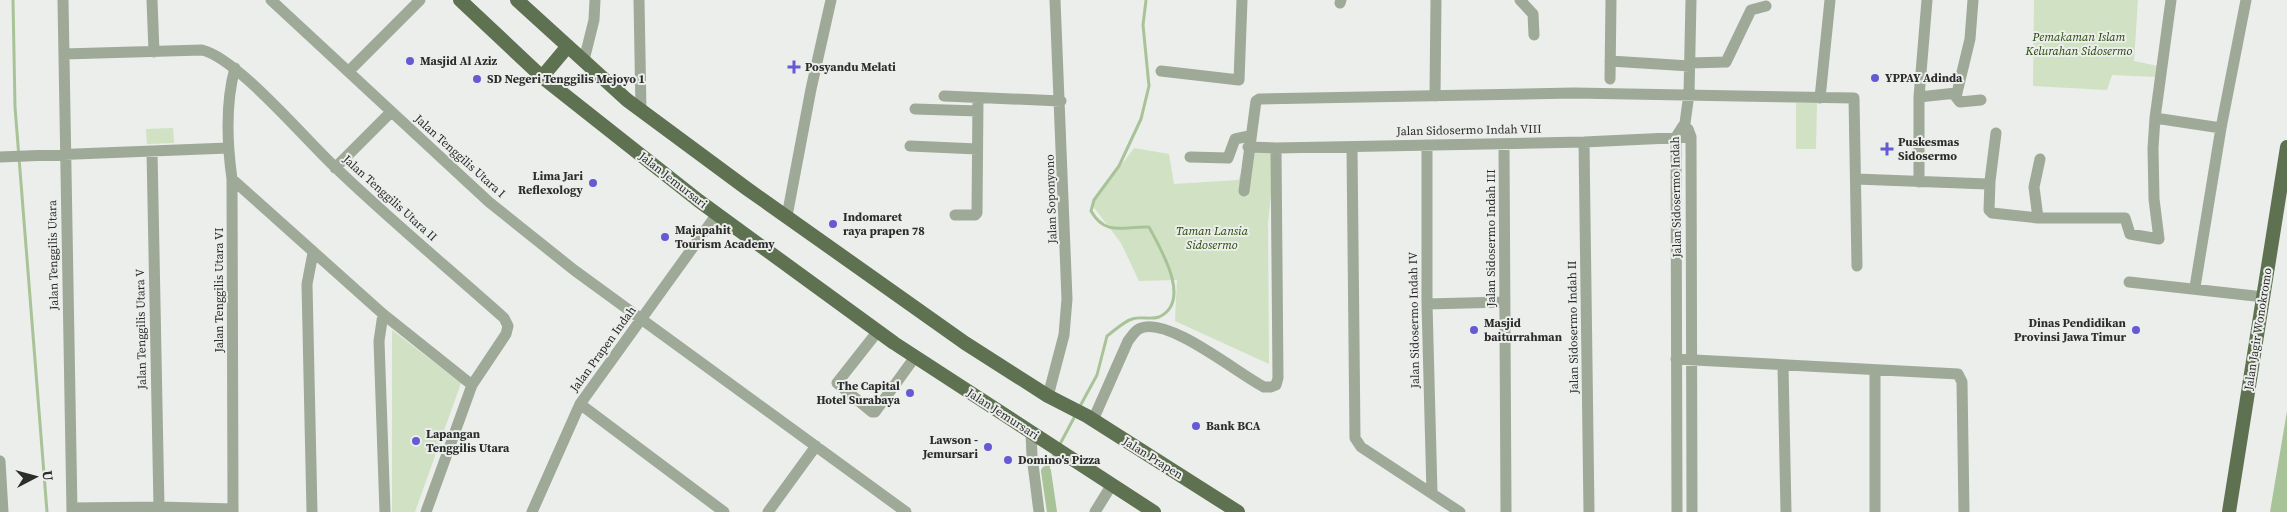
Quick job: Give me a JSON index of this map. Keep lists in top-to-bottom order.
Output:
{
  "streets": {
    "main road": ["Jalan Jemursari", "Jalan Jagir Wonokromo", "Jalan Prapen"],
    "street": [
      "Jalan Sidosermo Indah VIII",
      "Jalan Tenggilis Utara I",
      "Jalan Sidosermo Indah",
      "Jalan Tenggilis Utara II",
      "Jalan Soponyono",
      "Jalan Sidosermo Indah III",
      "Jalan Tenggilis Utara",
      "Jalan Tenggilis Utara VI",
      "Jalan Sidosermo Indah IV",
      "Jalan Sidosermo Indah II",
      "Jalan Tenggilis Utara V",
      "Jalan Prapen Indah"
    ]
  },
  "crossings": [
    ["Jalan Sidosermo Indah VIII", "Jalan Sidosermo Indah"],
    ["Jalan Sidosermo Indah VIII", "Jalan Sidosermo Indah III"],
    ["Jalan Sidosermo Indah VIII", "Jalan Sidosermo Indah IV"],
    ["Jalan Sidosermo Indah VIII", "Jalan Sidosermo Indah II"],
    ["Jalan Tenggilis Utara I", "Jalan Prapen Indah"],
    ["Jalan Jemursari", "Jalan Prapen Indah"],
    ["Jalan Tenggilis Utara II", "Jalan Tenggilis Utara"],
    ["Jalan Tenggilis Utara II", "Jalan Tenggilis Utara VI"],
    ["Jalan Soponyono", "Jalan Prapen"]
  ],
  "parks": ["Pemakaman Islam Kelurahan Sidosermo", "Taman Lansia Sidosermo"],
  "places": {
    "other": [
      "Masjid Al Aziz",
      "YPPAY Adinda",
      "SD Negeri Tenggilis Mejoyo 1",
      "Lima Jari Reflexology",
      "Indomaret raya prapen 78",
      "Majapahit Tourism Academy",
      "Masjid baiturrahman",
      "Dinas Pendidikan Provinsi Jawa Timur",
      "The Capital Hotel Surabaya",
      "Bank BCA",
      "Lapangan Tenggilis Utara",
      "Lawson - Jemursari",
      "Domino's Pizza"
    ],
    "health": ["Posyandu Melati", "Puskesmas Sidosermo"]
  },
  "north": "right"
}
